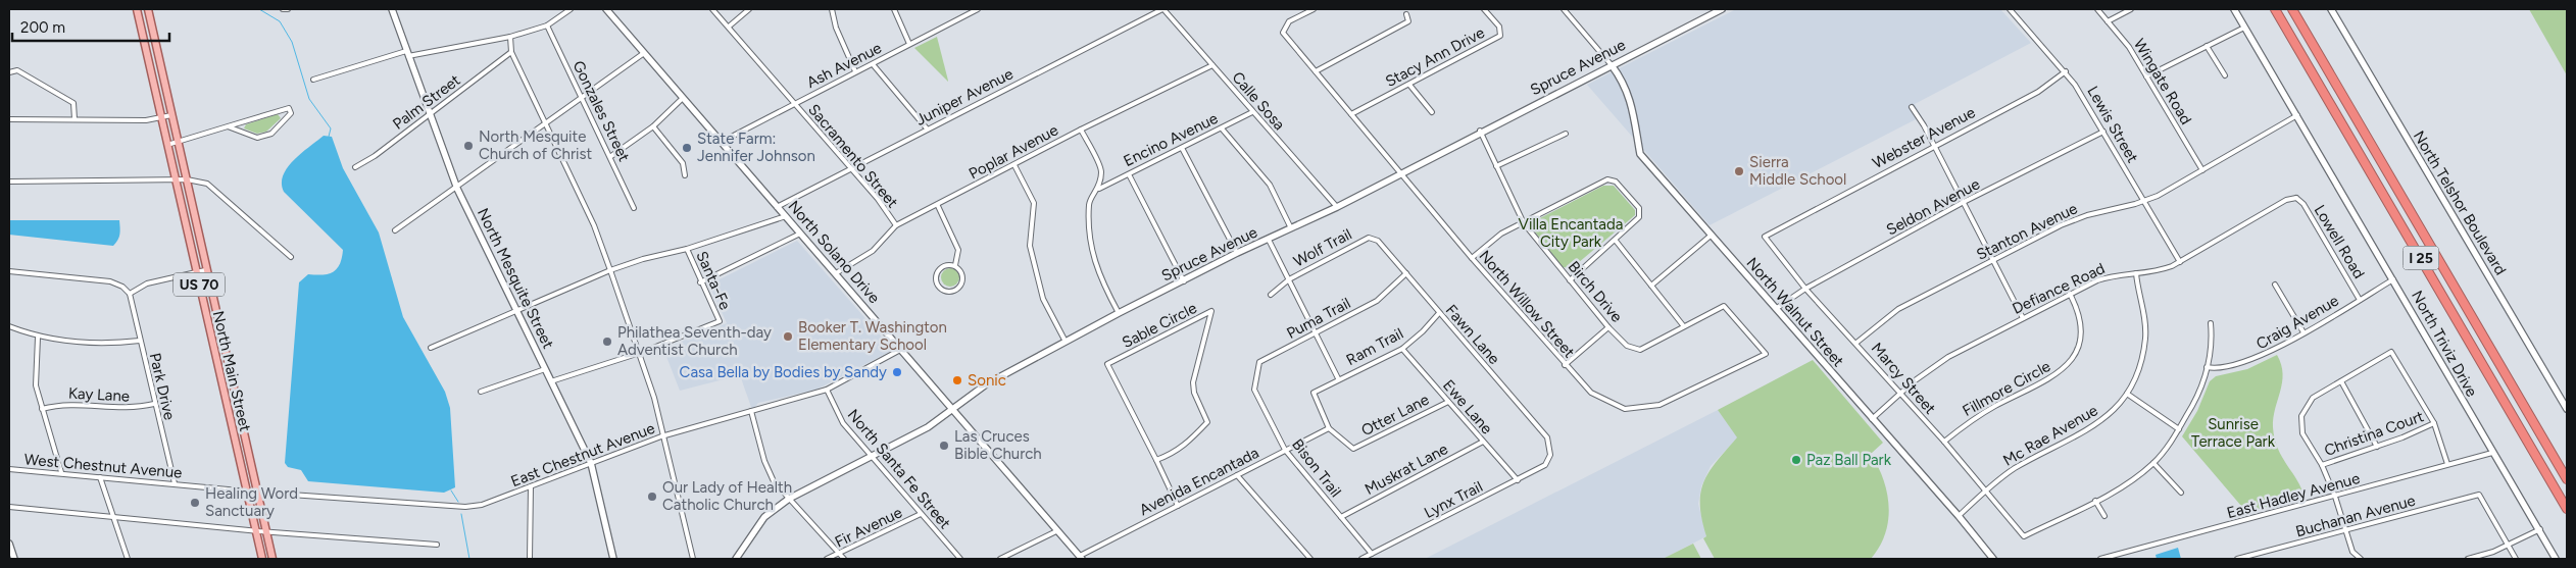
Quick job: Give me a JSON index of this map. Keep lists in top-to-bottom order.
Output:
{
  "streets": {
    "highway": ["I 25"],
    "main road": [
      "Spruce Avenue",
      "North Telshor Boulevard",
      "North Solano Drive",
      "North Mesquite Street",
      "US 70",
      "North Walnut Street",
      "North Triviz Drive",
      "North Main Street"
    ],
    "street": [
      "Stacy Ann Drive",
      "Ash Avenue",
      "Wingate Road",
      "Juniper Avenue",
      "Calle Sosa",
      "Palm Street",
      "Gonzales Street",
      "Lewis Street",
      "Webster Avenue",
      "Encino Avenue",
      "Poplar Avenue",
      "Sacramento Street",
      "Seldon Avenue",
      "Stanton Avenue",
      "Lowell Road",
      "Wolf Trail",
      "Santa-Fe",
      "Defiance Road",
      "Birch Drive",
      "North Willow Street",
      "Puma Trail",
      "Craig Avenue",
      "Sable Circle",
      "Fawn Lane",
      "Ram Trail",
      "Marcy Street",
      "Park Drive",
      "Fillmore Circle",
      "Kay Lane",
      "Ewe Lane",
      "Otter Lane",
      "Christina Court",
      "Mc Rae Avenue",
      "East Chestnut Avenue",
      "West Chestnut Avenue",
      "Bison Trail",
      "North Santa Fe Street",
      "Muskrat Lane",
      "Avenida Encantada",
      "East Hadley Avenue",
      "Lynx Trail",
      "Buchanan Avenue",
      "Fir Avenue"
    ]
  },
  "crossings": [
    ["Stacy Ann Drive", "North Willow Street"],
    ["Ash Avenue", "Sacramento Street"],
    ["Ash Avenue", "North Solano Drive"],
    ["Spruce Avenue", "Calle Sosa"],
    ["Spruce Avenue", "North Solano Drive"],
    ["Spruce Avenue", "Birch Drive"],
    ["Spruce Avenue", "North Willow Street"],
    ["Spruce Avenue", "North Walnut Street"],
    ["Spruce Avenue", "North Santa Fe Street"],
    ["Wingate Road", "Stanton Avenue"],
    ["Juniper Avenue", "Calle Sosa"],
    ["Juniper Avenue", "Sacramento Street"],
    ["Juniper Avenue", "North Solano Drive"],
    ["Calle Sosa", "Encino Avenue"],
    ["Calle Sosa", "Poplar Avenue"],
    ["Palm Street", "North Mesquite Street"],
    ["Lewis Street", "Webster Avenue"],
    ["Lewis Street", "Seldon Avenue"],
    ["Lewis Street", "Stanton Avenue"],
    ["Lewis Street", "Defiance Road"],
    ["Webster Avenue", "Marcy Street"],
    ["Poplar Avenue", "Sacramento Street"],
    ["Poplar Avenue", "North Solano Drive"],
    ["Seldon Avenue", "North Walnut Street"],
    ["Seldon Avenue", "Marcy Street"],
    ["Stanton Avenue", "North Triviz Drive"],
    ["Stanton Avenue", "Marcy Street"],
    ["Lowell Road", "Defiance Road"],
    ["Lowell Road", "Craig Avenue"],
    ["Wolf Trail", "Fawn Lane"],
    ["North Solano Drive", "East Chestnut Avenue"],
    ["North Solano Drive", "Avenida Encantada"],
    ["North Mesquite Street", "East Chestnut Avenue"],
    ["Defiance Road", "North Walnut Street"],
    ["Defiance Road", "Marcy Street"],
    ["Defiance Road", "Fillmore Circle"],
    ["Defiance Road", "Mc Rae Avenue"],
    ["Birch Drive", "North Willow Street"],
    ["North Walnut Street", "Mc Rae Avenue"],
    ["Puma Trail", "Fawn Lane"],
    ["Puma Trail", "Bison Trail"],
    ["Craig Avenue", "North Triviz Drive"],
    ["Sable Circle", "Avenida Encantada"],
    ["Fawn Lane", "Ram Trail"],
    ["Fawn Lane", "Lynx Trail"],
    ["North Triviz Drive", "East Hadley Avenue"],
    ["Ram Trail", "Ewe Lane"],
    ["Ram Trail", "Otter Lane"],
    ["Ram Trail", "Avenida Encantada"],
    ["North Main Street", "East Chestnut Avenue"],
    ["North Main Street", "West Chestnut Avenue"],
    ["Marcy Street", "Fillmore Circle"],
    ["Marcy Street", "Mc Rae Avenue"],
    ["Park Drive", "Kay Lane"],
    ["Park Drive", "West Chestnut Avenue"],
    ["Ewe Lane", "Otter Lane"],
    ["Ewe Lane", "Muskrat Lane"],
    ["Ewe Lane", "Lynx Trail"],
    ["Otter Lane", "Avenida Encantada"],
    ["East Chestnut Avenue", "West Chestnut Avenue"],
    ["East Chestnut Avenue", "North Santa Fe Street"],
    ["Bison Trail", "Muskrat Lane"],
    ["Bison Trail", "Avenida Encantada"],
    ["Bison Trail", "Lynx Trail"],
    ["North Santa Fe Street", "Fir Avenue"]
  ],
  "parks": ["Villa Encantada City Park", "Sunrise Terrace Park"],
  "places": [
    "North Mesquite Church of Christ",
    "State Farm: Jennifer Johnson",
    "Sierra Middle School",
    "Booker T. Washington Elementary School",
    "Philathea Seventh-day Adventist Church",
    "Casa Bella by Bodies by Sandy",
    "Sonic",
    "Las Cruces Bible Church",
    "Paz Ball Park",
    "Our Lady of Health Catholic Church",
    "Healing Word Sanctuary"
  ],
  "scale_bar": "200 m"
}
